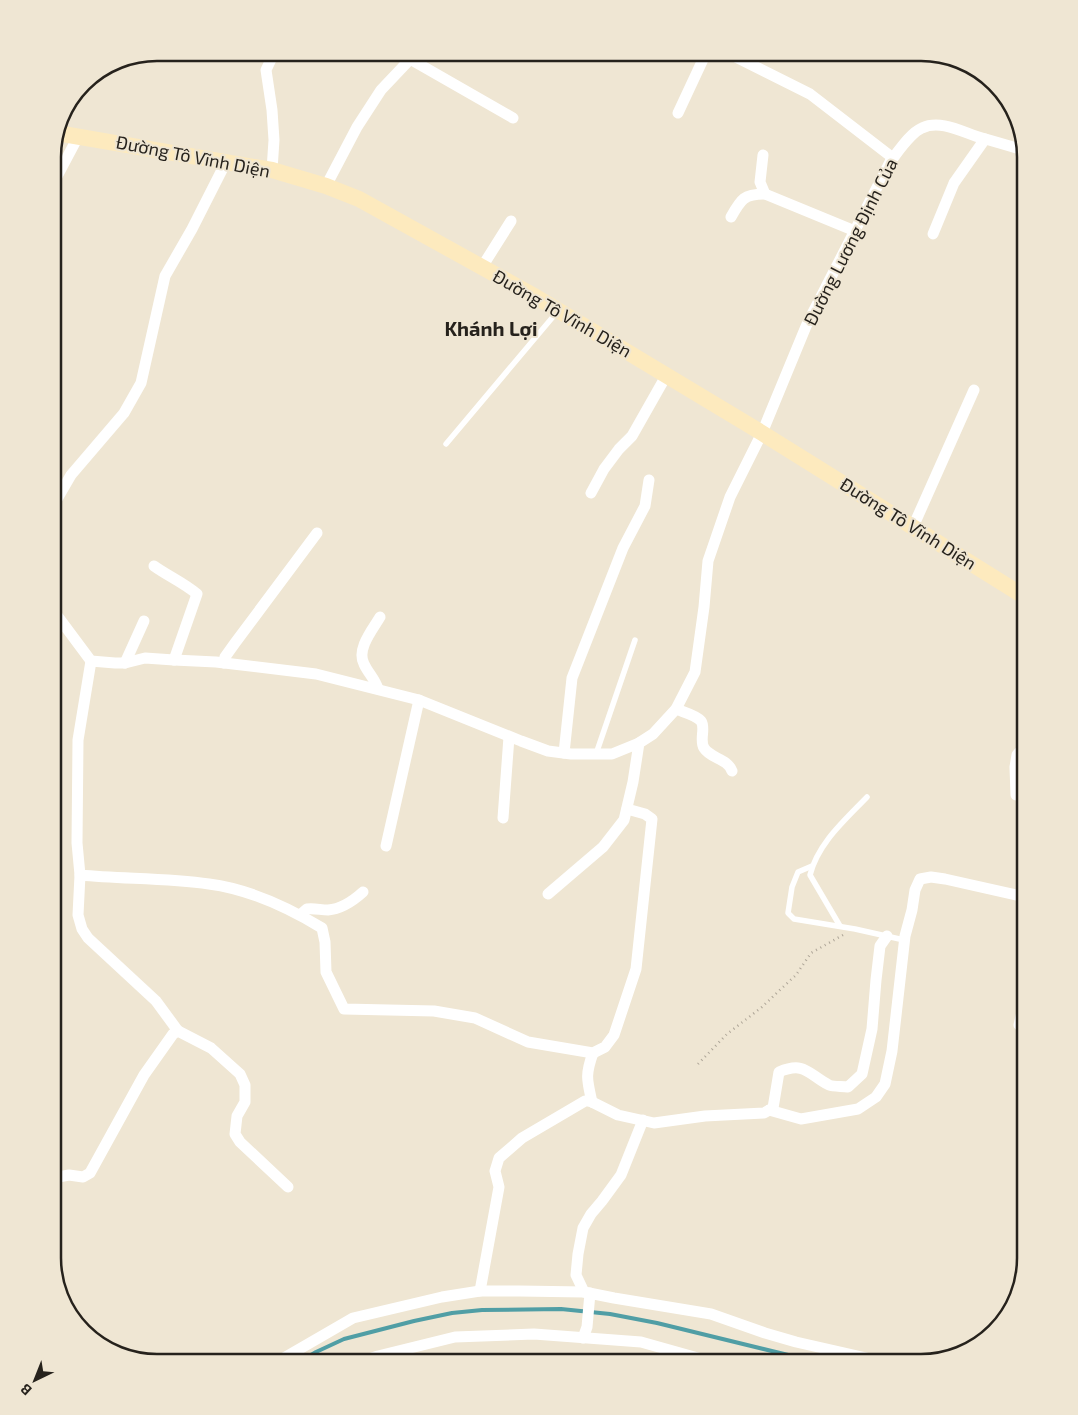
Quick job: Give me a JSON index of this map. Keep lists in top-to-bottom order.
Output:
{
  "streets": {
    "main road": ["Đường Tô Vĩnh Diện"],
    "street": ["Đường Lương Định Của"]
  },
  "crossings": [
    ["Đường Tô Vĩnh Diện", "Đường Lương Định Của"]
  ],
  "districts": ["Khánh Lợi"],
  "north": "bottom left"
}
